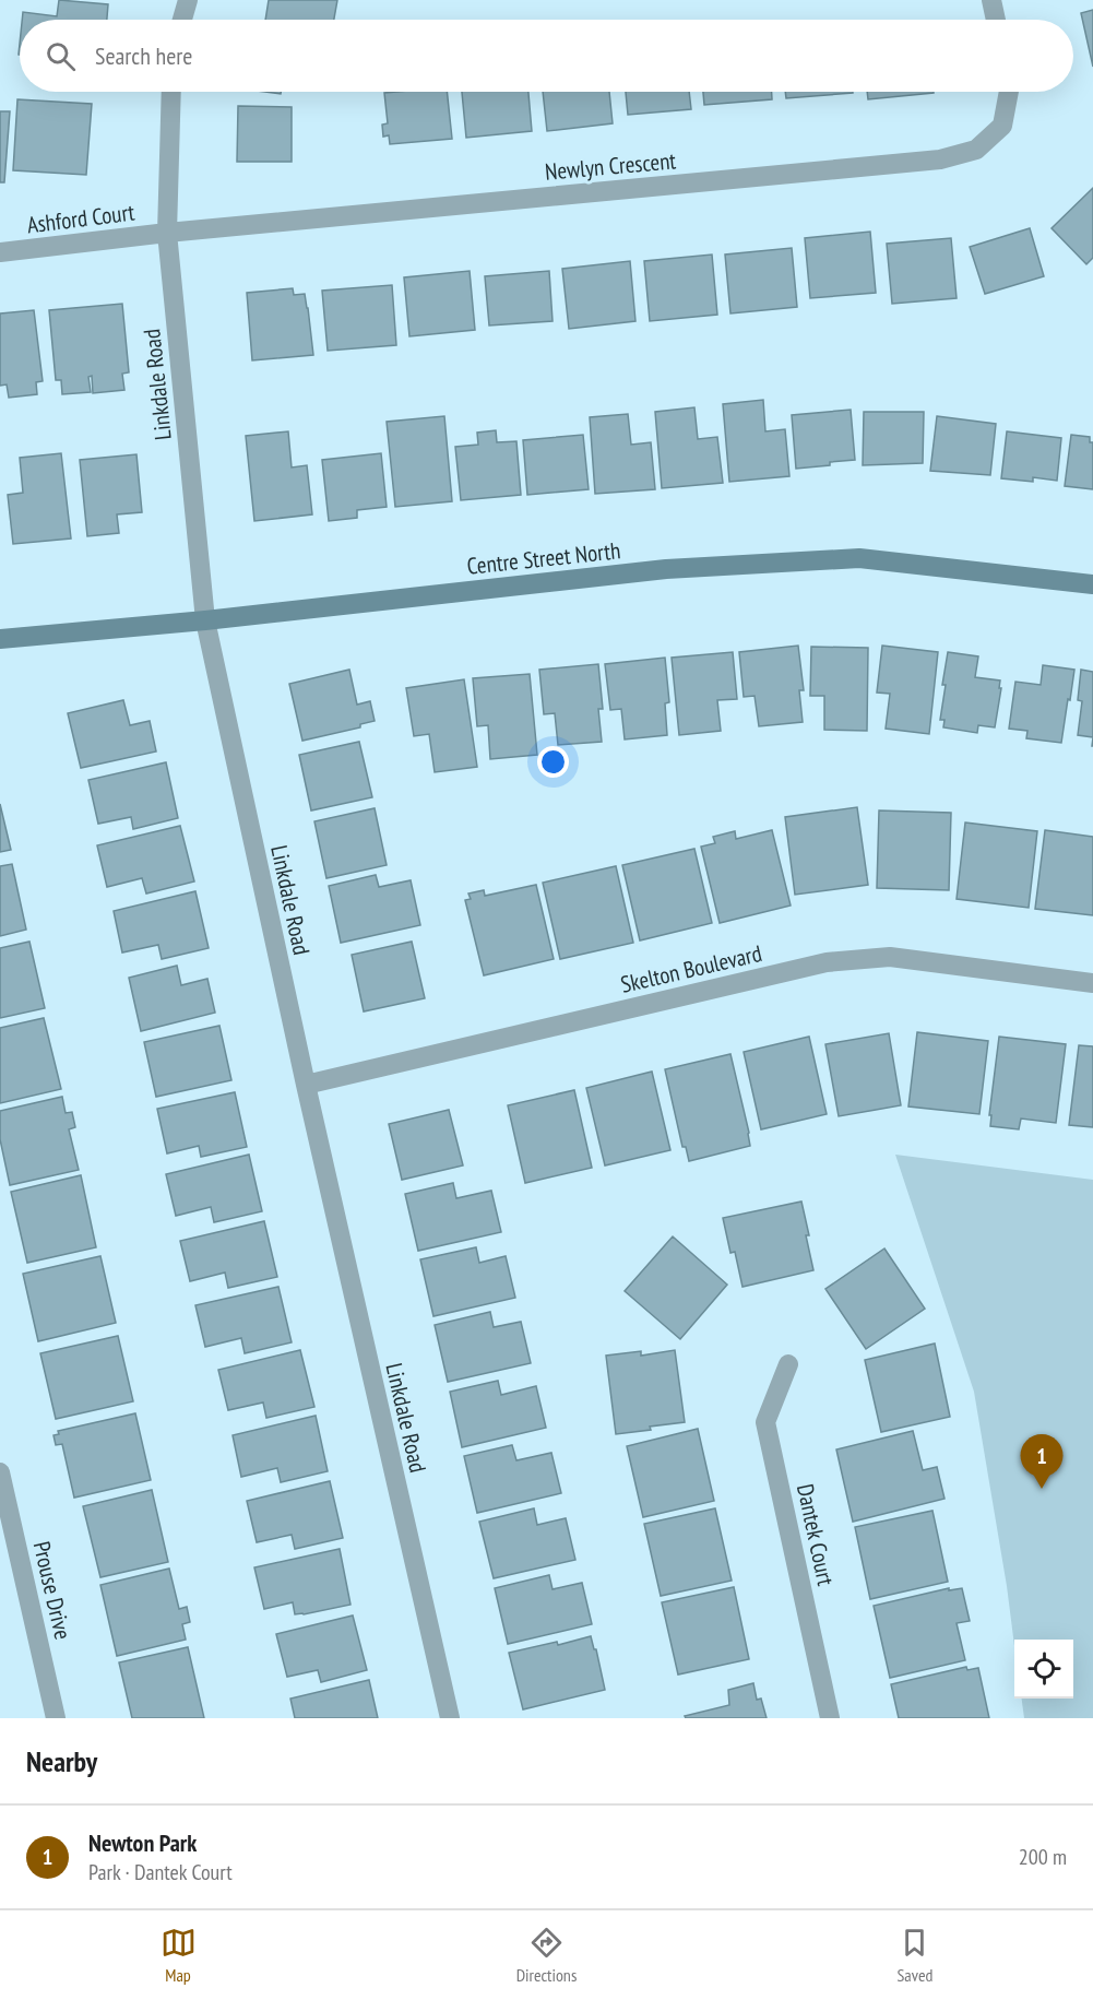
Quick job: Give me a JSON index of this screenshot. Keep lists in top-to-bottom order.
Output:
{
  "streets": {
    "street": [
      "Newlyn Crescent",
      "Ashford Court",
      "Linkdale Road",
      "Centre Street North",
      "Skelton Boulevard",
      "Dantek Court",
      "Prouse Drive"
    ]
  },
  "crossings": [
    ["Newlyn Crescent", "Ashford Court"],
    ["Newlyn Crescent", "Linkdale Road"],
    ["Ashford Court", "Linkdale Road"],
    ["Linkdale Road", "Centre Street North"],
    ["Linkdale Road", "Skelton Boulevard"]
  ],
  "page": {
    "search": "Search here",
    "pins": "1",
    "heading": "Nearby",
    "list": [
      {
        "mark": "1",
        "name": "Newton Park",
        "note": "Park · Dantek Court",
        "value": "200 m"
      }
    ],
    "nav": ["Map", "Directions", "Saved"]
  }
}
